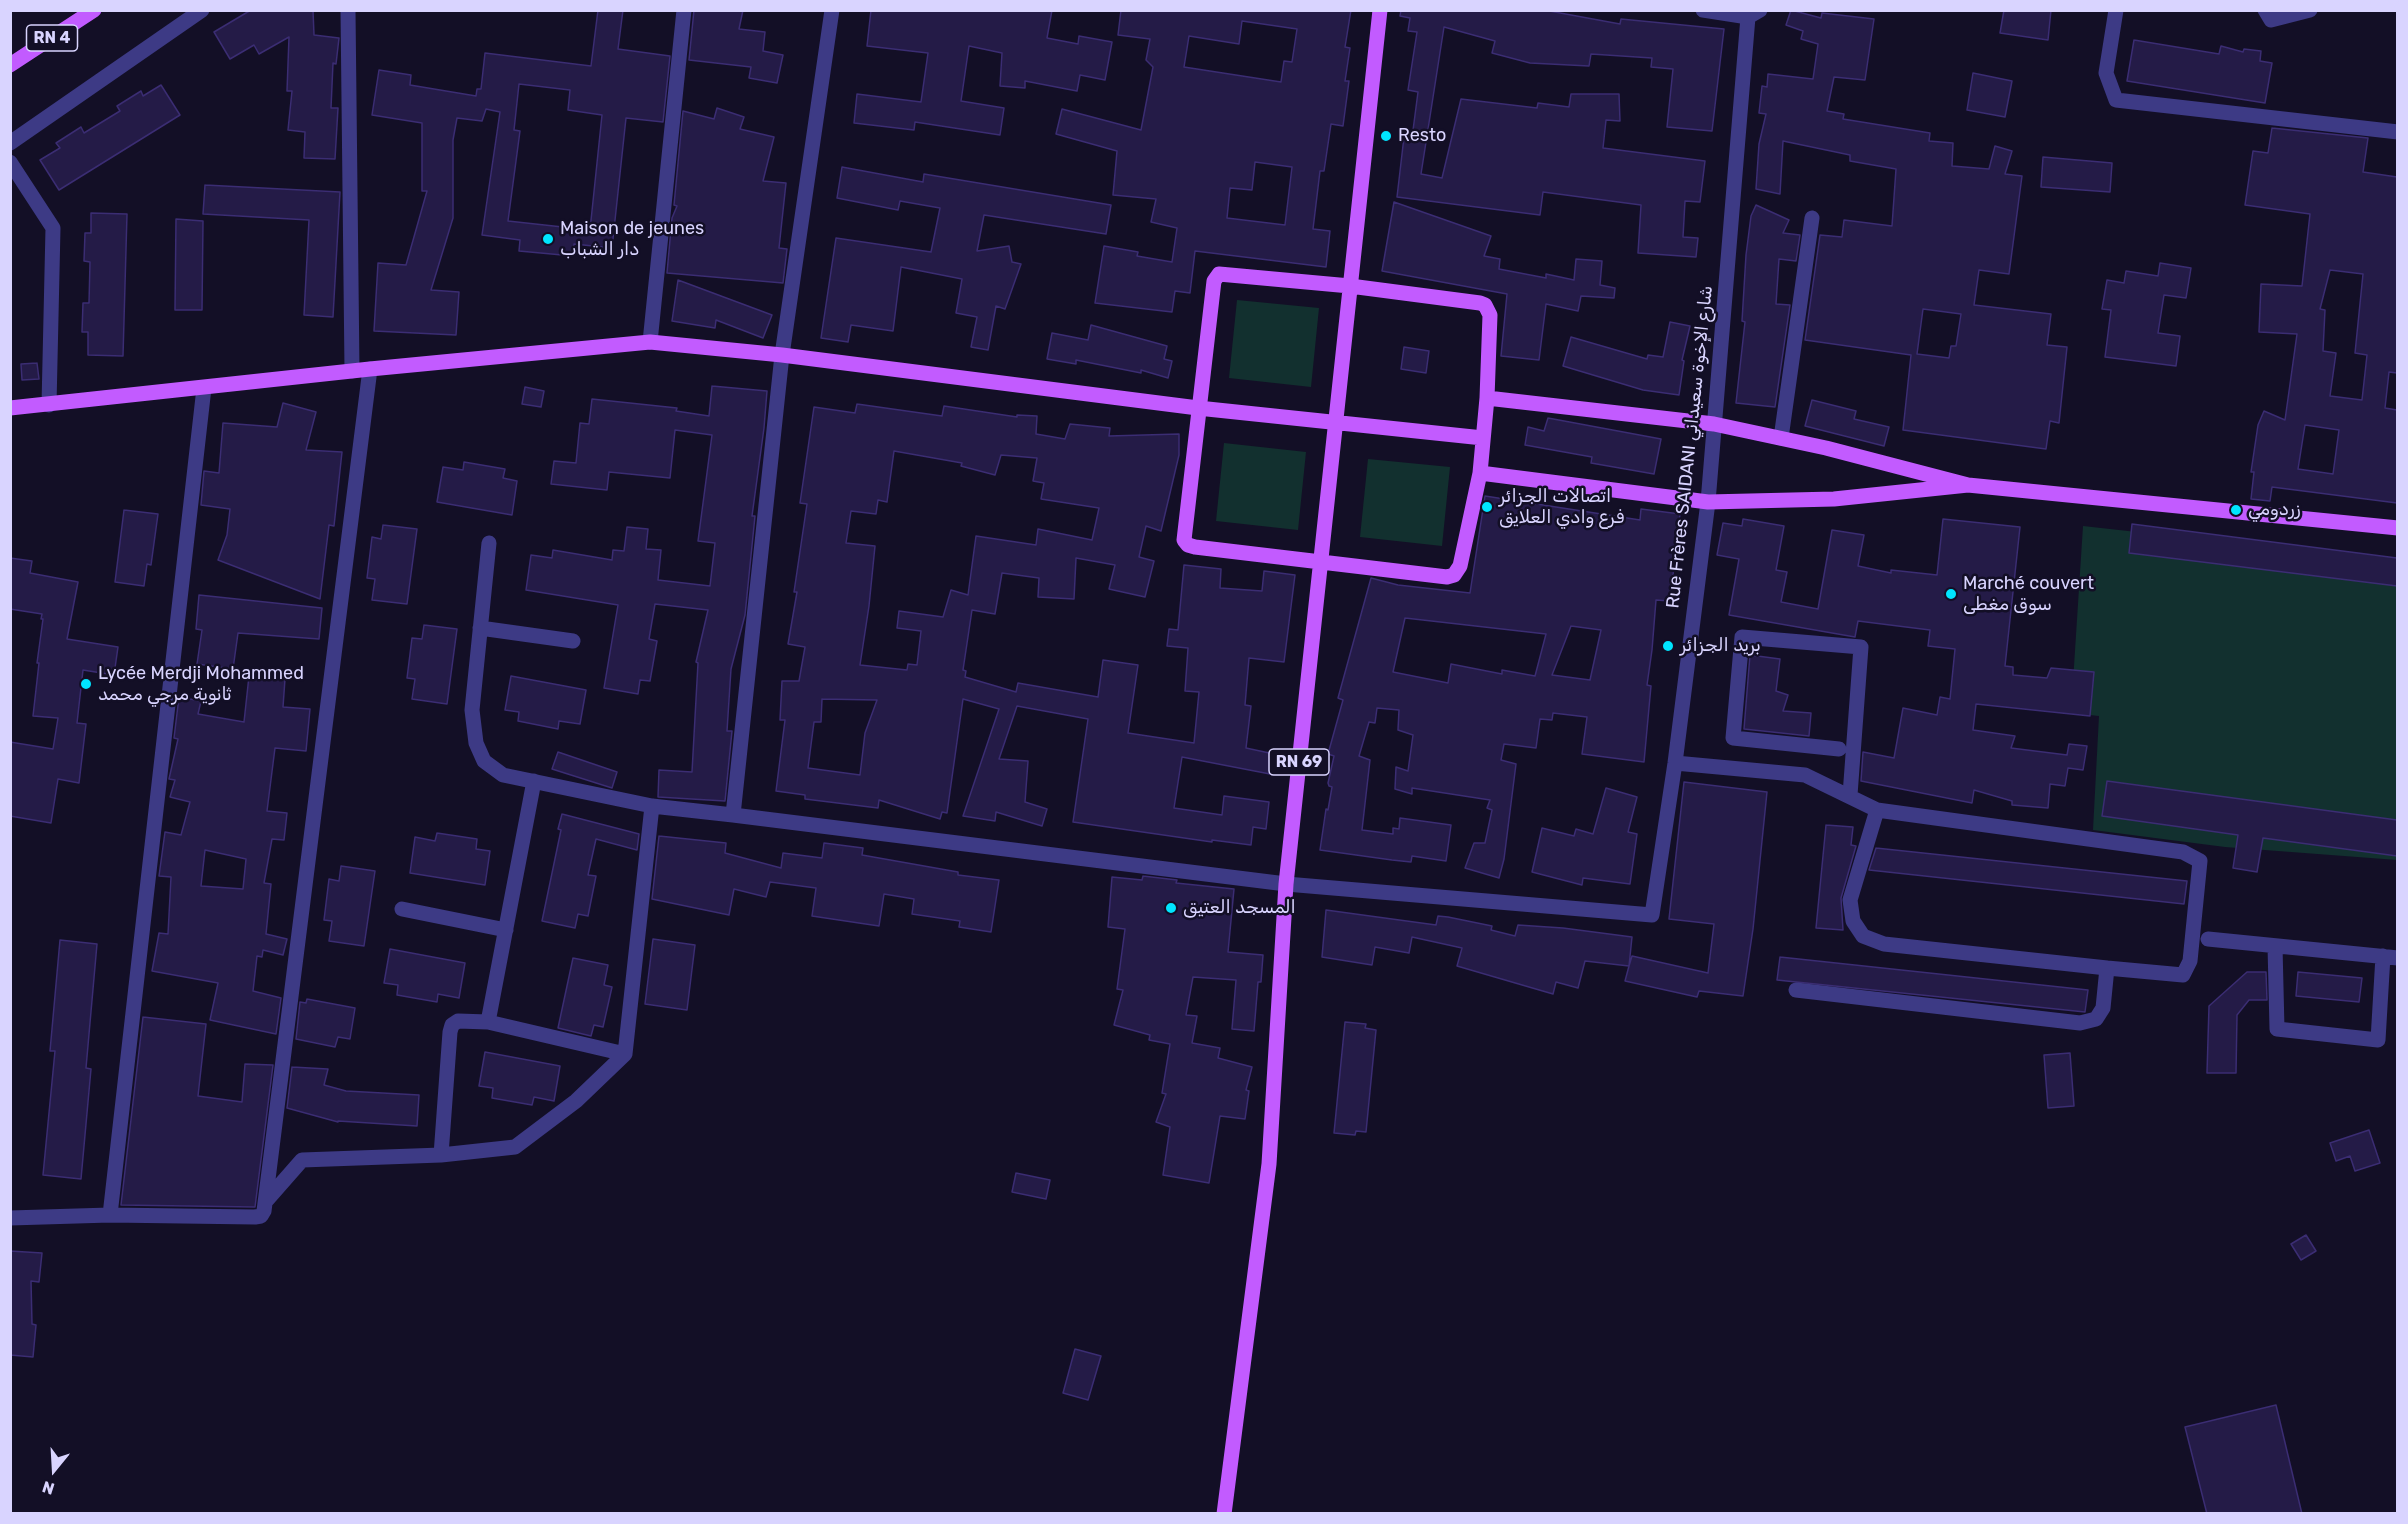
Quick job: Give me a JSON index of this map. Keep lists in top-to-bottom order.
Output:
{
  "streets": {
    "main road": ["RN 4", "RN 69"],
    "street": ["Rue Frères SAIDANI شارع الإخوة سعيداني"]
  },
  "crossings": [
    ["Rue Frères SAIDANI شارع الإخوة سعيداني", "RN 69"]
  ],
  "places": [
    "Resto",
    "Maison de jeunes دار الشباب",
    "اتصالات الجزائر فرع وادي العلايق",
    "زردومي",
    "Marché couvert سوق مغطى",
    "بريد الجزائر",
    "Lycée Merdji Mohammed ثانوية مرجي محمد",
    "المسجد العتيق"
  ],
  "north": "bottom"
}
